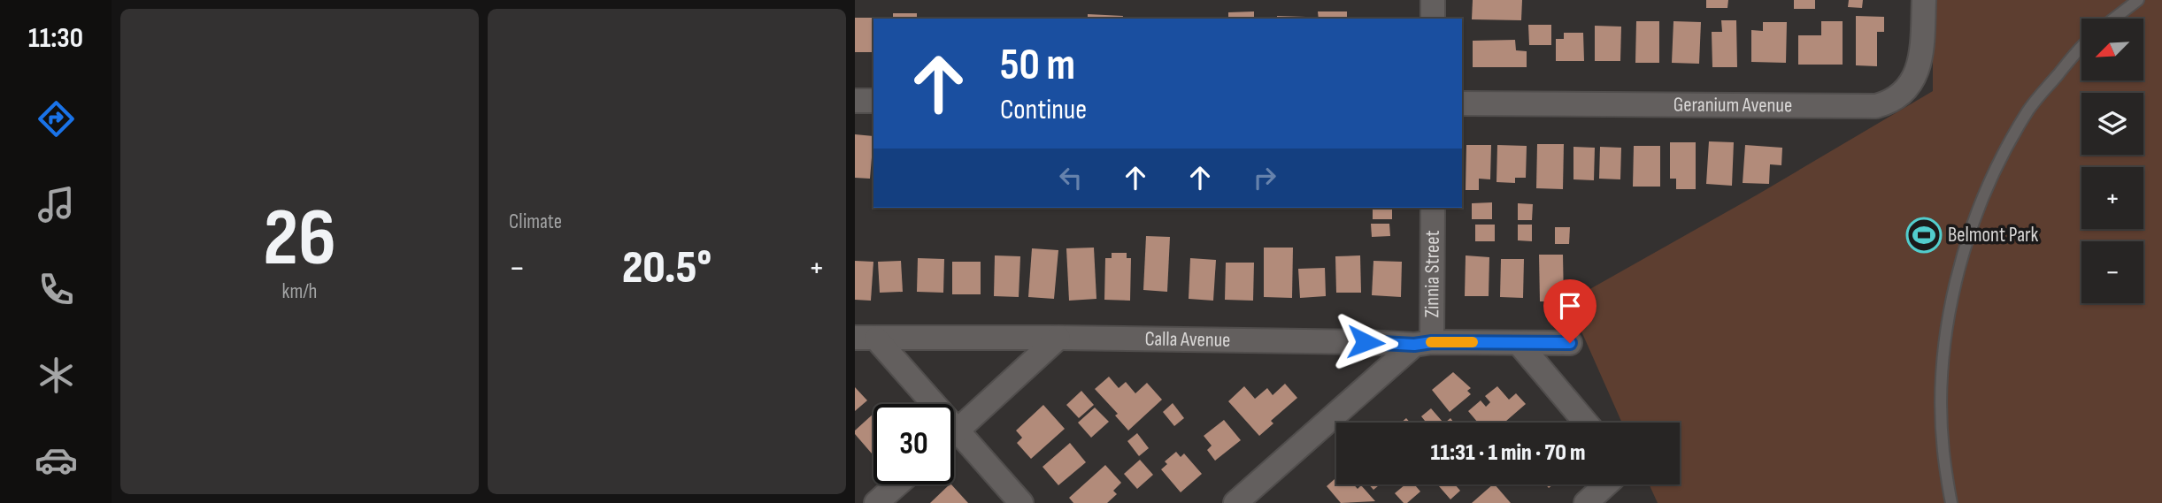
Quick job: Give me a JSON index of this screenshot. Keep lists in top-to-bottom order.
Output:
{
  "streets": {
    "street": ["Geranium Avenue", "Zinnia Street", "Calla Avenue"]
  },
  "crossings": [
    ["Zinnia Street", "Calla Avenue"]
  ],
  "places": {
    "sports": ["Belmont Park"]
  },
  "north": "bottom left",
  "page": {
    "tabs": "11:30",
    "tile": [
      ["26", "km/h"],
      "Climate"
    ],
    "map_buttons": ["+", "−"],
    "turn": ["50 m", "Continue"],
    "heat": ["−", "20.5°", "+"],
    "limit": "30",
    "trip": "11:31 · 1 min · 70 m"
  }
}
